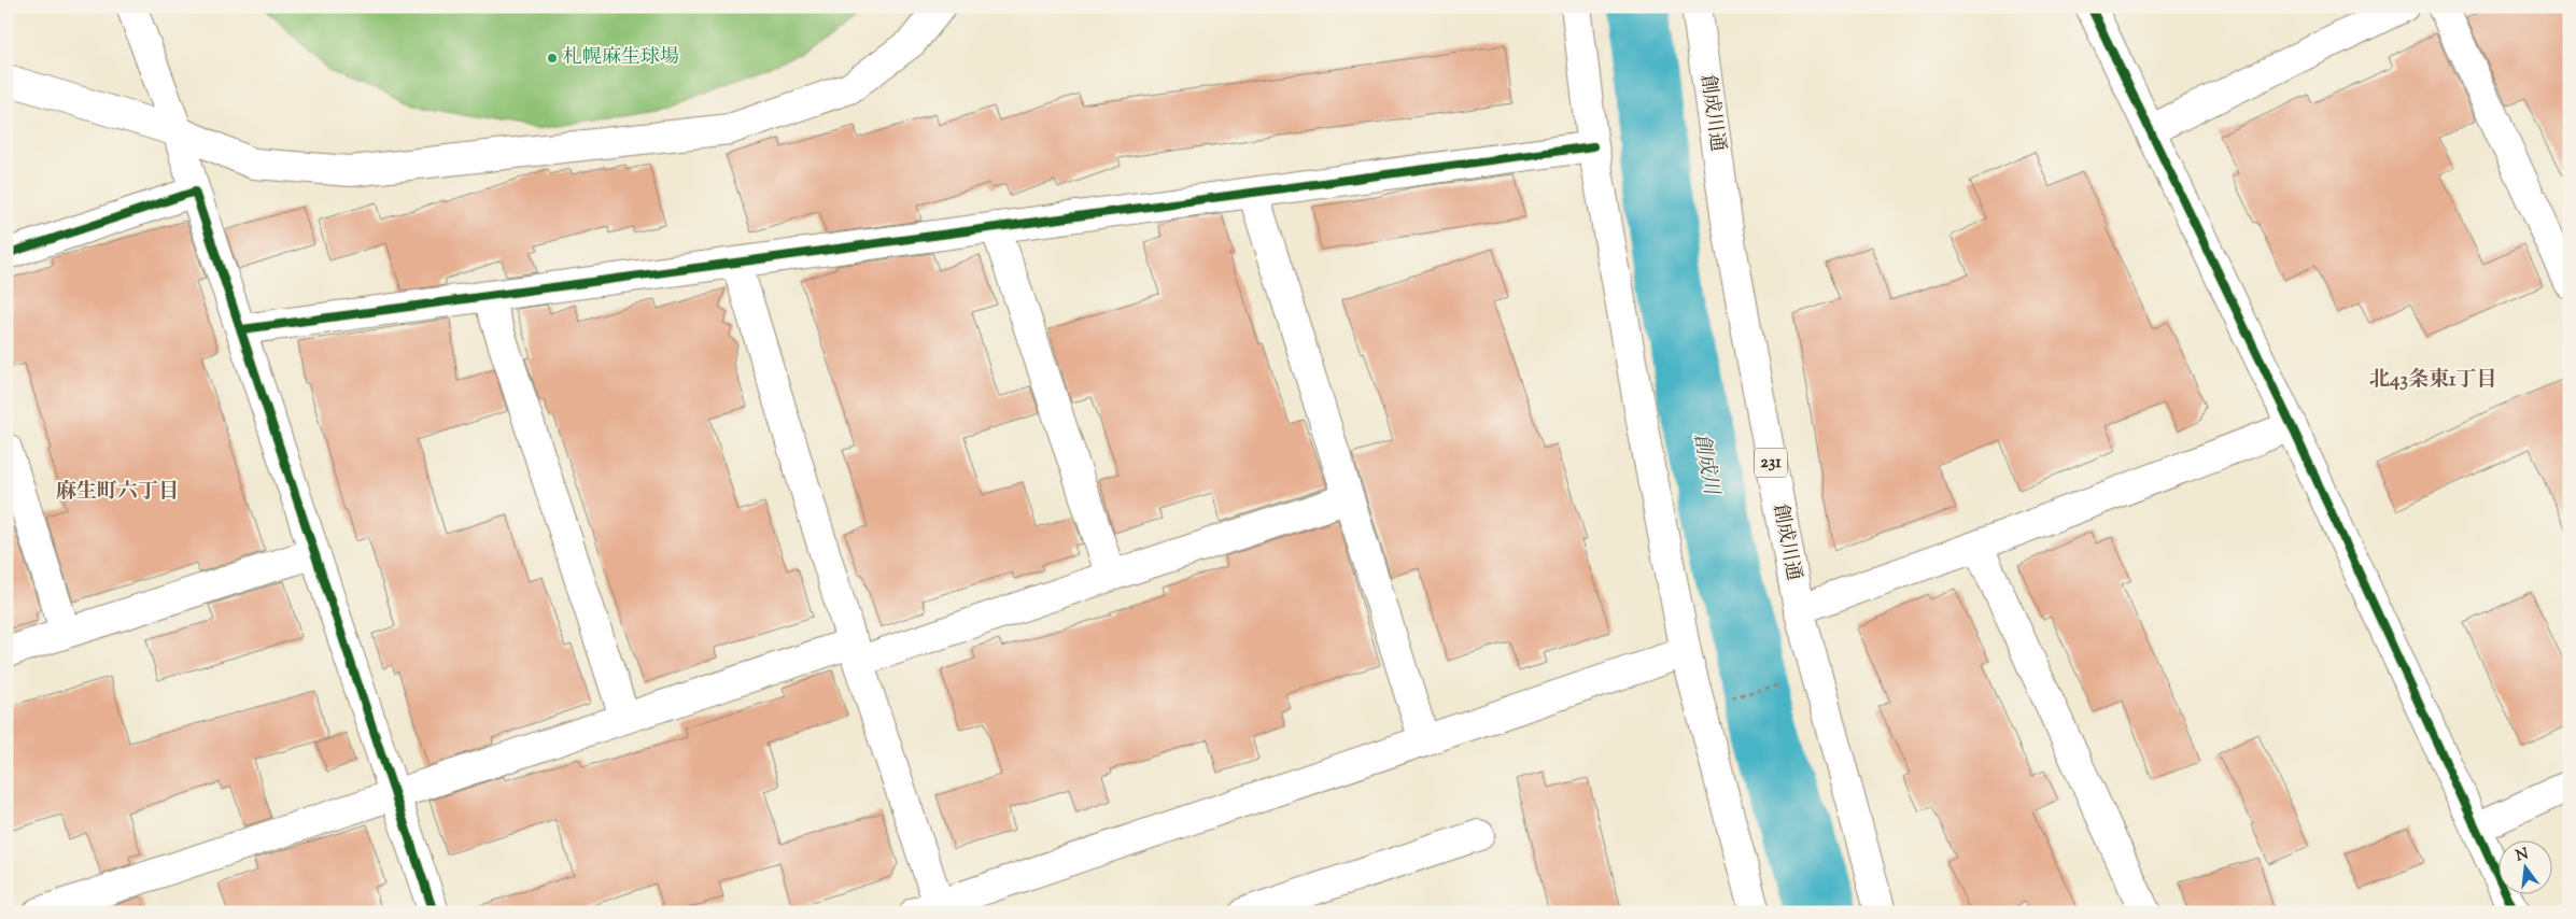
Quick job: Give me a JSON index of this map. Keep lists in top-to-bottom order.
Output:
{
  "streets": {
    "main road": ["創成川通", "231"]
  },
  "districts": ["北43条東1丁目", "麻生町六丁目"],
  "water": ["創成川"],
  "places": ["札幌麻生球場"],
  "north": "top"
}
